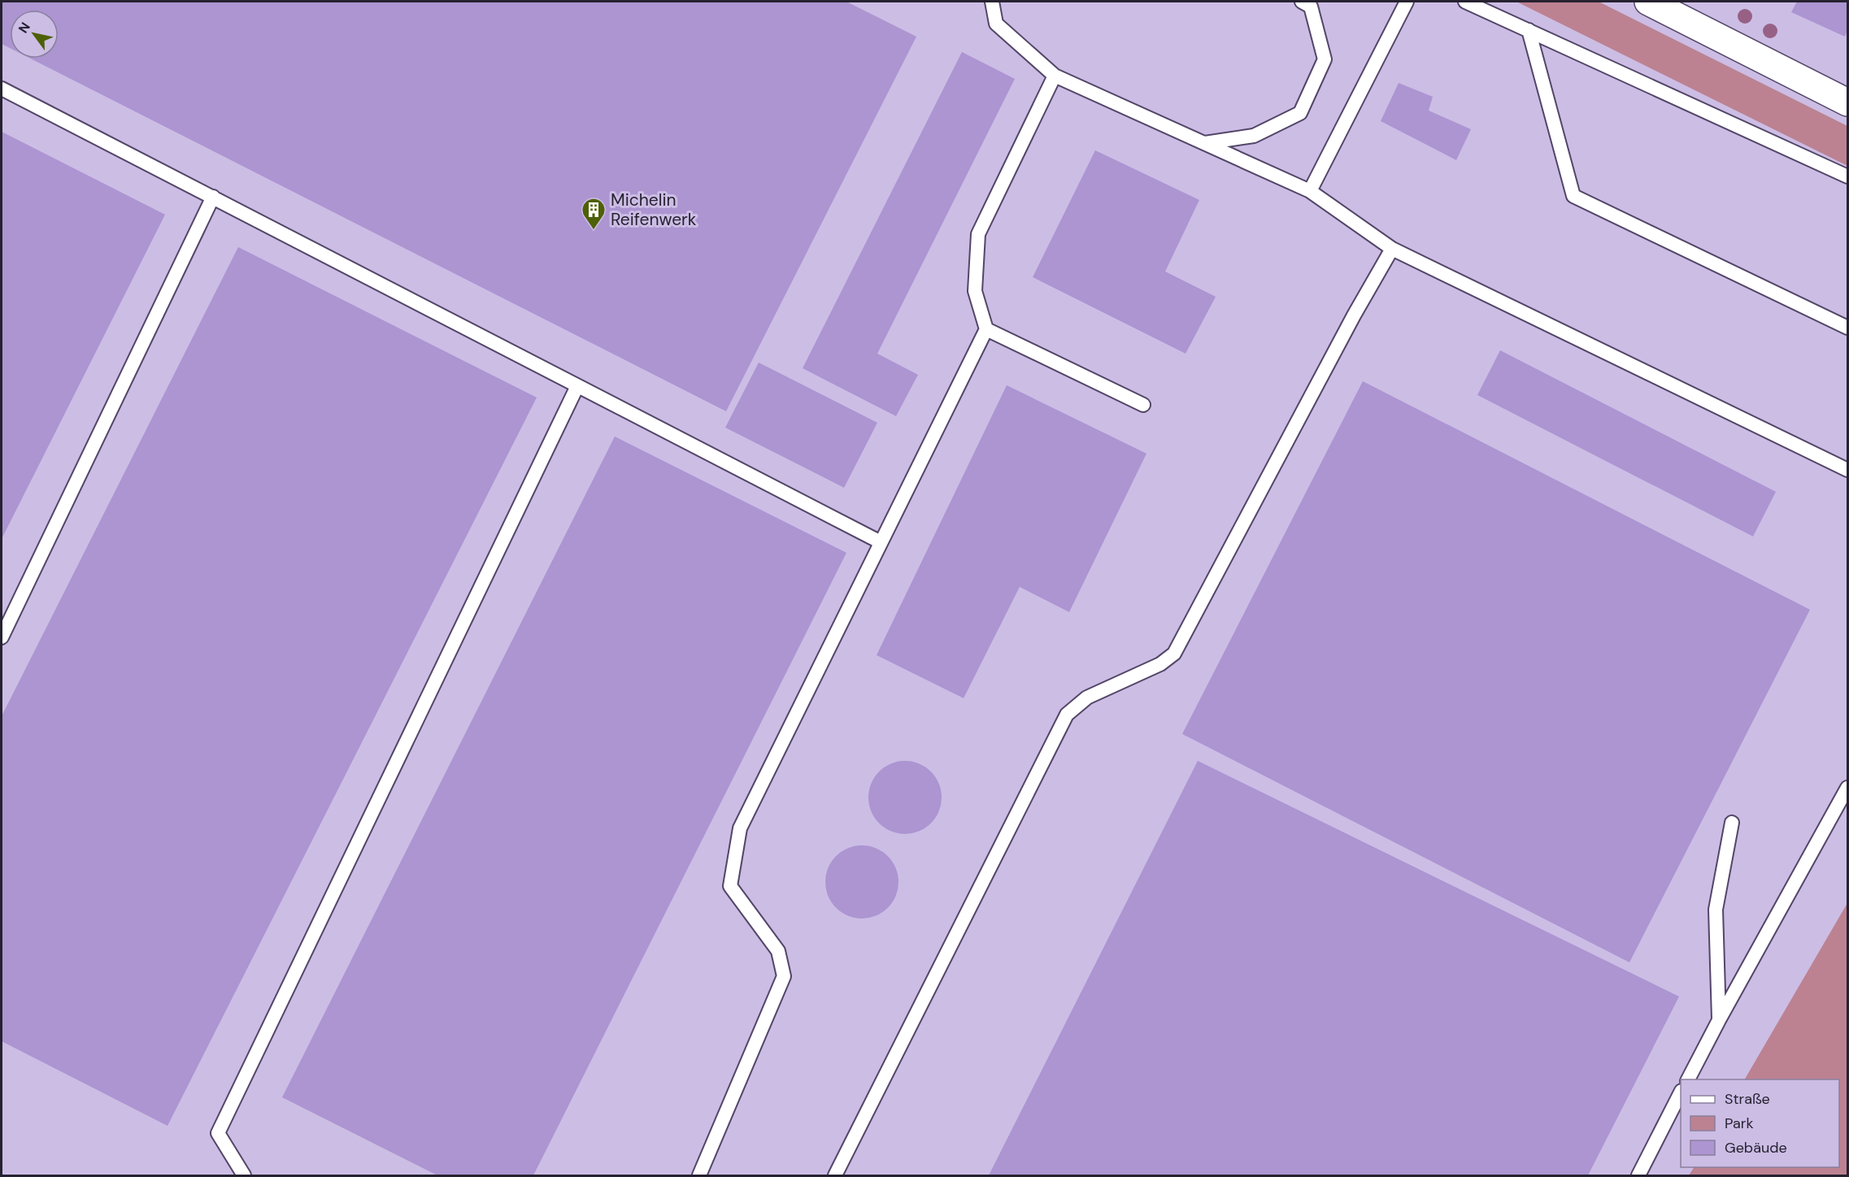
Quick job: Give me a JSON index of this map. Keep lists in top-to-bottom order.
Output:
{
  "places": {
    "building": ["Michelin Reifenwerk"]
  },
  "legend": ["Straße", "Park", "Gebäude"],
  "north": "top left"
}
